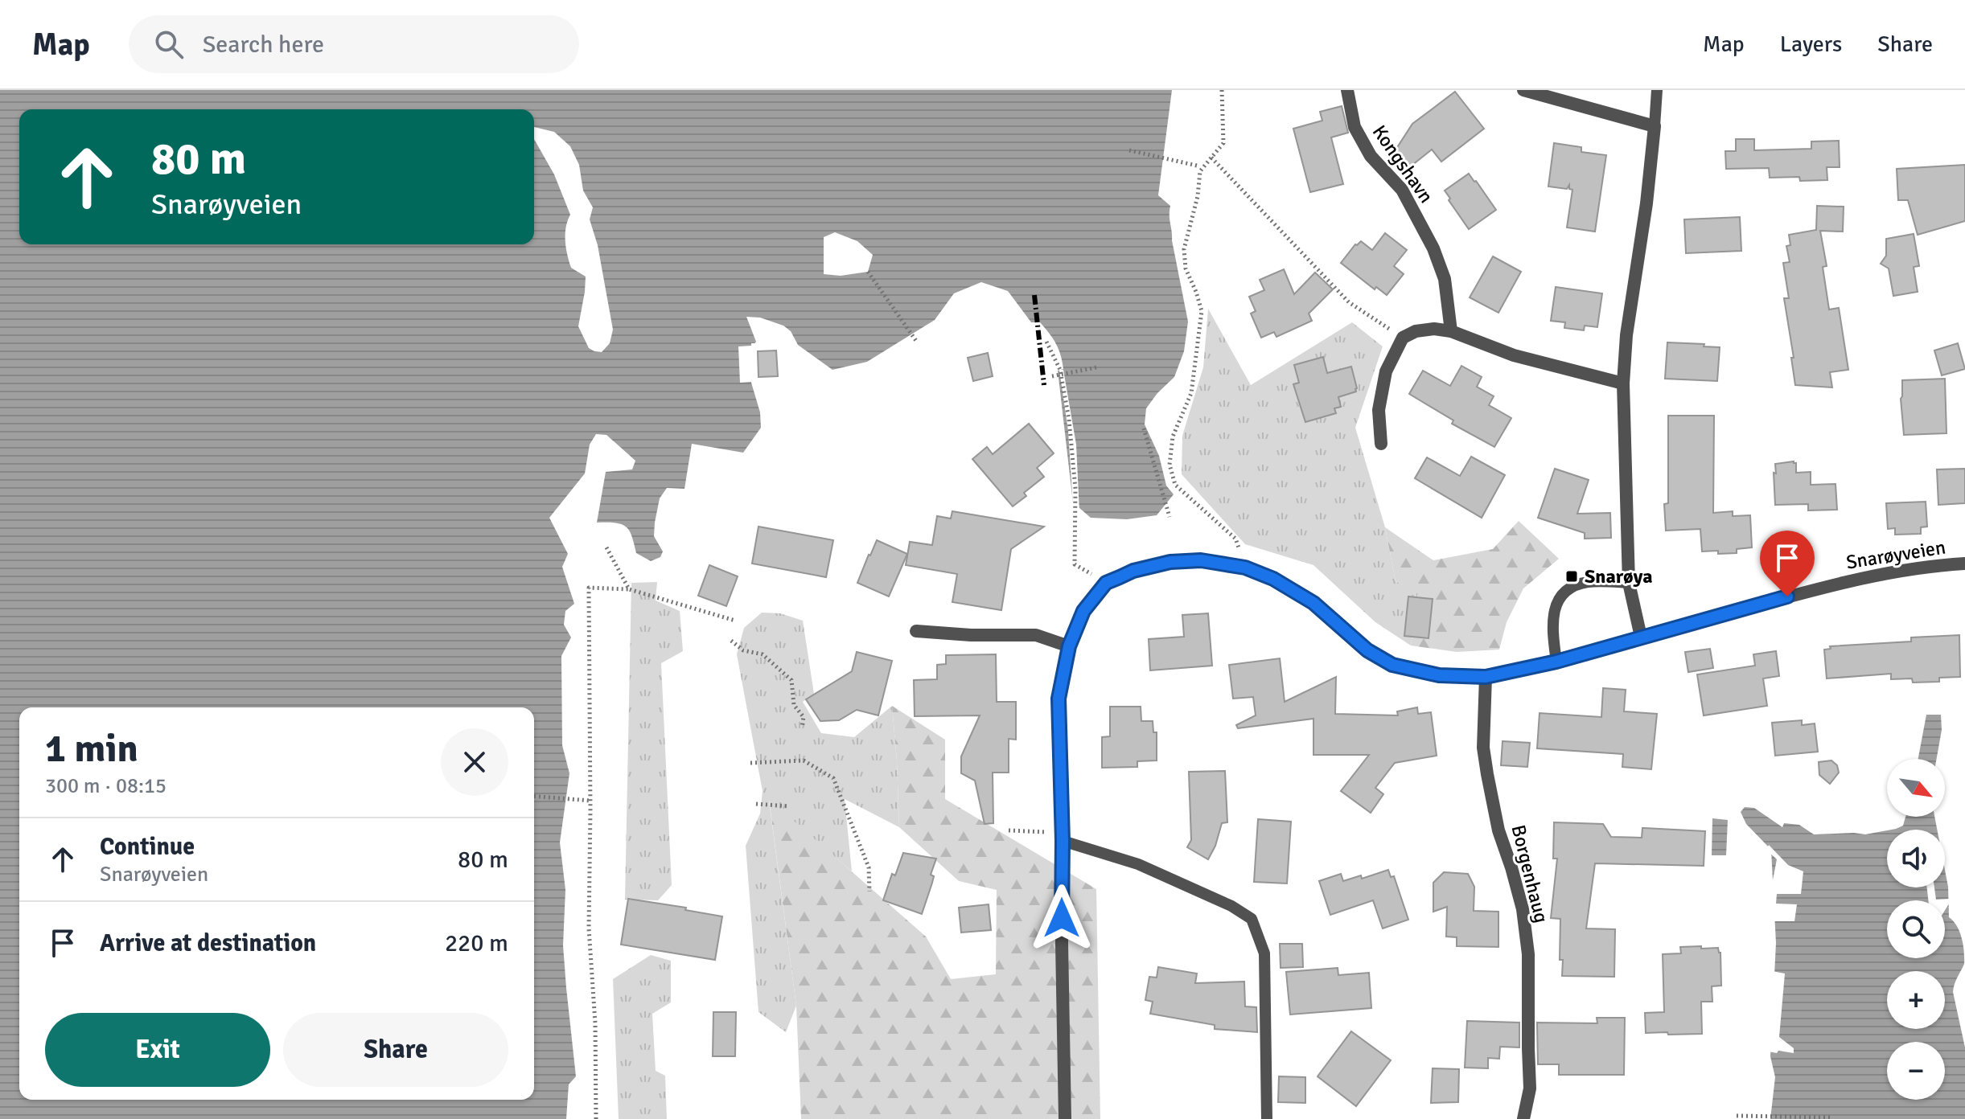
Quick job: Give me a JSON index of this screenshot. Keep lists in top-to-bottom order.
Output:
{
  "streets": {
    "street": ["Kongshavn", "Snarøyveien", "Borgenhaug"]
  },
  "crossings": [
    ["Snarøyveien", "Borgenhaug"]
  ],
  "places": {
    "transit": ["Snarøya"]
  },
  "north": "bottom right",
  "page": {
    "header": "Map",
    "search": "Search here",
    "nav": ["Map", "Layers", "Share"],
    "turn": ["80 m", "Snarøyveien"],
    "heading": ["1 min", "300 m · 08:15"],
    "map_buttons": ["+", "−"],
    "list": [
      {
        "name": "Continue",
        "note": "Snarøyveien",
        "value": "80 m"
      },
      {
        "name": "Arrive at destination",
        "value": "220 m"
      }
    ],
    "buttons": ["Exit", "Share"]
  }
}
